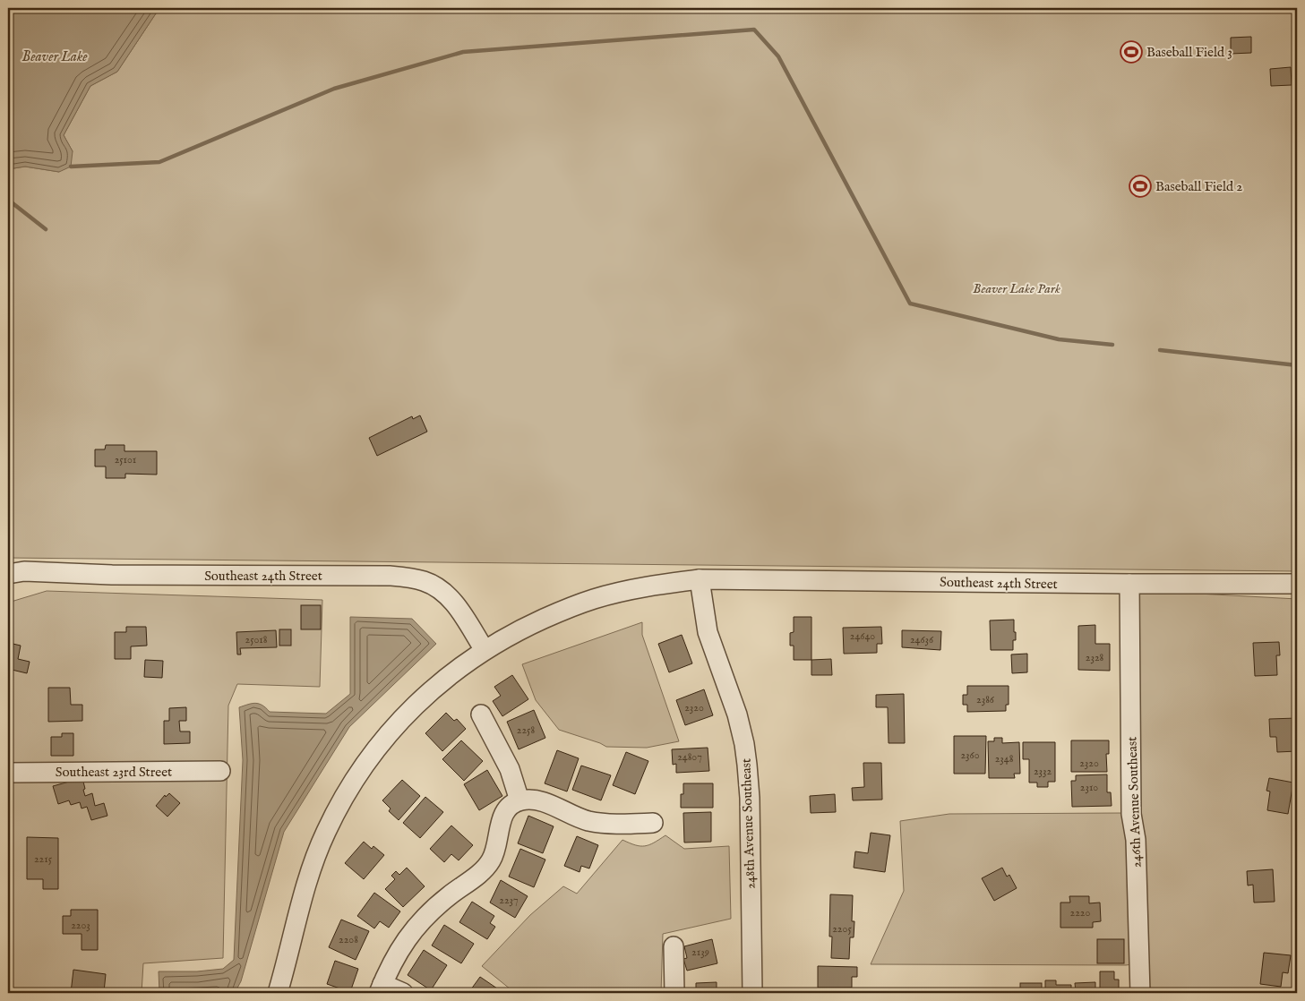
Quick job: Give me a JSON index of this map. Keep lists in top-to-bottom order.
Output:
{
  "streets": {
    "street": [
      "Southeast 24th Street",
      "Southeast 23rd Street",
      "246th Avenue Southeast",
      "248th Avenue Southeast"
    ]
  },
  "crossings": [
    ["Southeast 24th Street", "246th Avenue Southeast"],
    ["Southeast 24th Street", "248th Avenue Southeast"]
  ],
  "water": ["Beaver Lake"],
  "parks": ["Beaver Lake Park"],
  "places": {
    "sports": ["Baseball Field 3", "Baseball Field 2"]
  },
  "house_numbers": [
    "25101",
    "24640",
    "25018",
    "24636",
    "2328",
    "2386",
    "2320",
    "2258",
    "2360",
    "24807",
    "2348",
    "2320",
    "2332",
    "2310",
    "2215",
    "2237",
    "2220",
    "2203",
    "2205",
    "2208",
    "2139"
  ]
}
